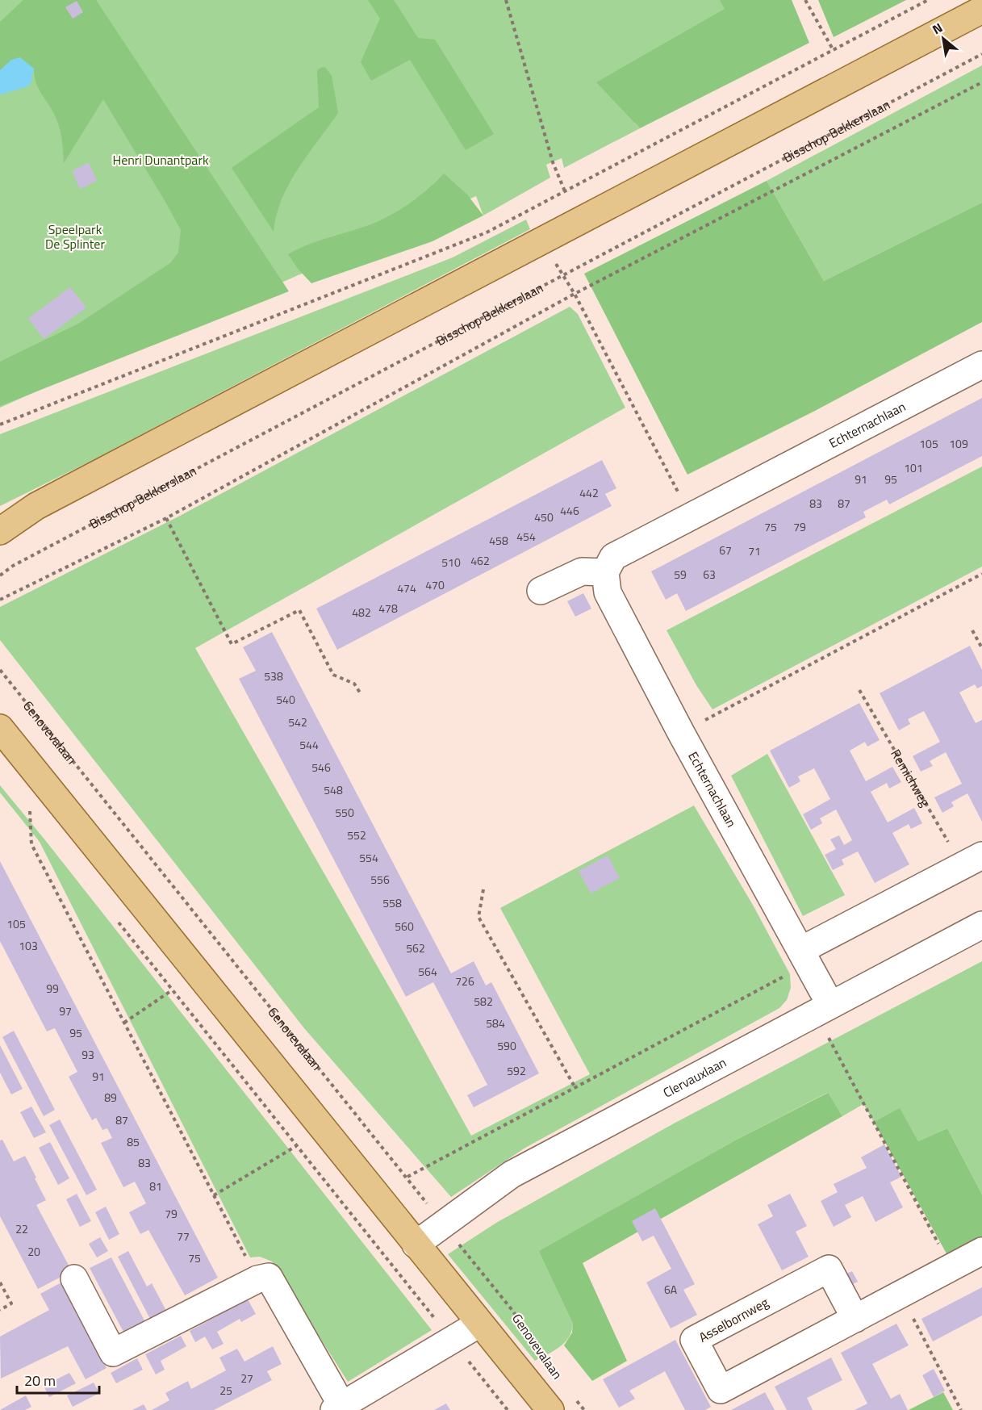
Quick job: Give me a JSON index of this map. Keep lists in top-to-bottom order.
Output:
{
  "streets": {
    "street": ["Echternachlaan", "Clervauxlaan", "Asselbornweg"],
    "path": ["Bisschop Bekkerslaan", "Genovevalaan", "Remichweg"]
  },
  "crossings": [
    ["Echternachlaan", "Clervauxlaan"],
    ["Genovevalaan", "Clervauxlaan"]
  ],
  "parks": ["Henri Dunantpark", "Speelpark De Splinter"],
  "house_numbers": [
    "105",
    "109",
    "101",
    "91",
    "95",
    "442",
    "83",
    "87",
    "446",
    "450",
    "75",
    "79",
    "454",
    "458",
    "67",
    "71",
    "462",
    "510",
    "59",
    "63",
    "470",
    "474",
    "478",
    "482",
    "538",
    "540",
    "542",
    "544",
    "546",
    "548",
    "550",
    "552",
    "554",
    "556",
    "558",
    "105",
    "560",
    "103",
    "562",
    "564",
    "726",
    "99",
    "582",
    "97",
    "584",
    "95",
    "590",
    "93",
    "592",
    "91",
    "89",
    "87",
    "85",
    "83",
    "81",
    "79",
    "22",
    "77",
    "20",
    "75",
    "6A",
    "27",
    "25"
  ],
  "scale_bar": "20 m",
  "north": "top left"
}
